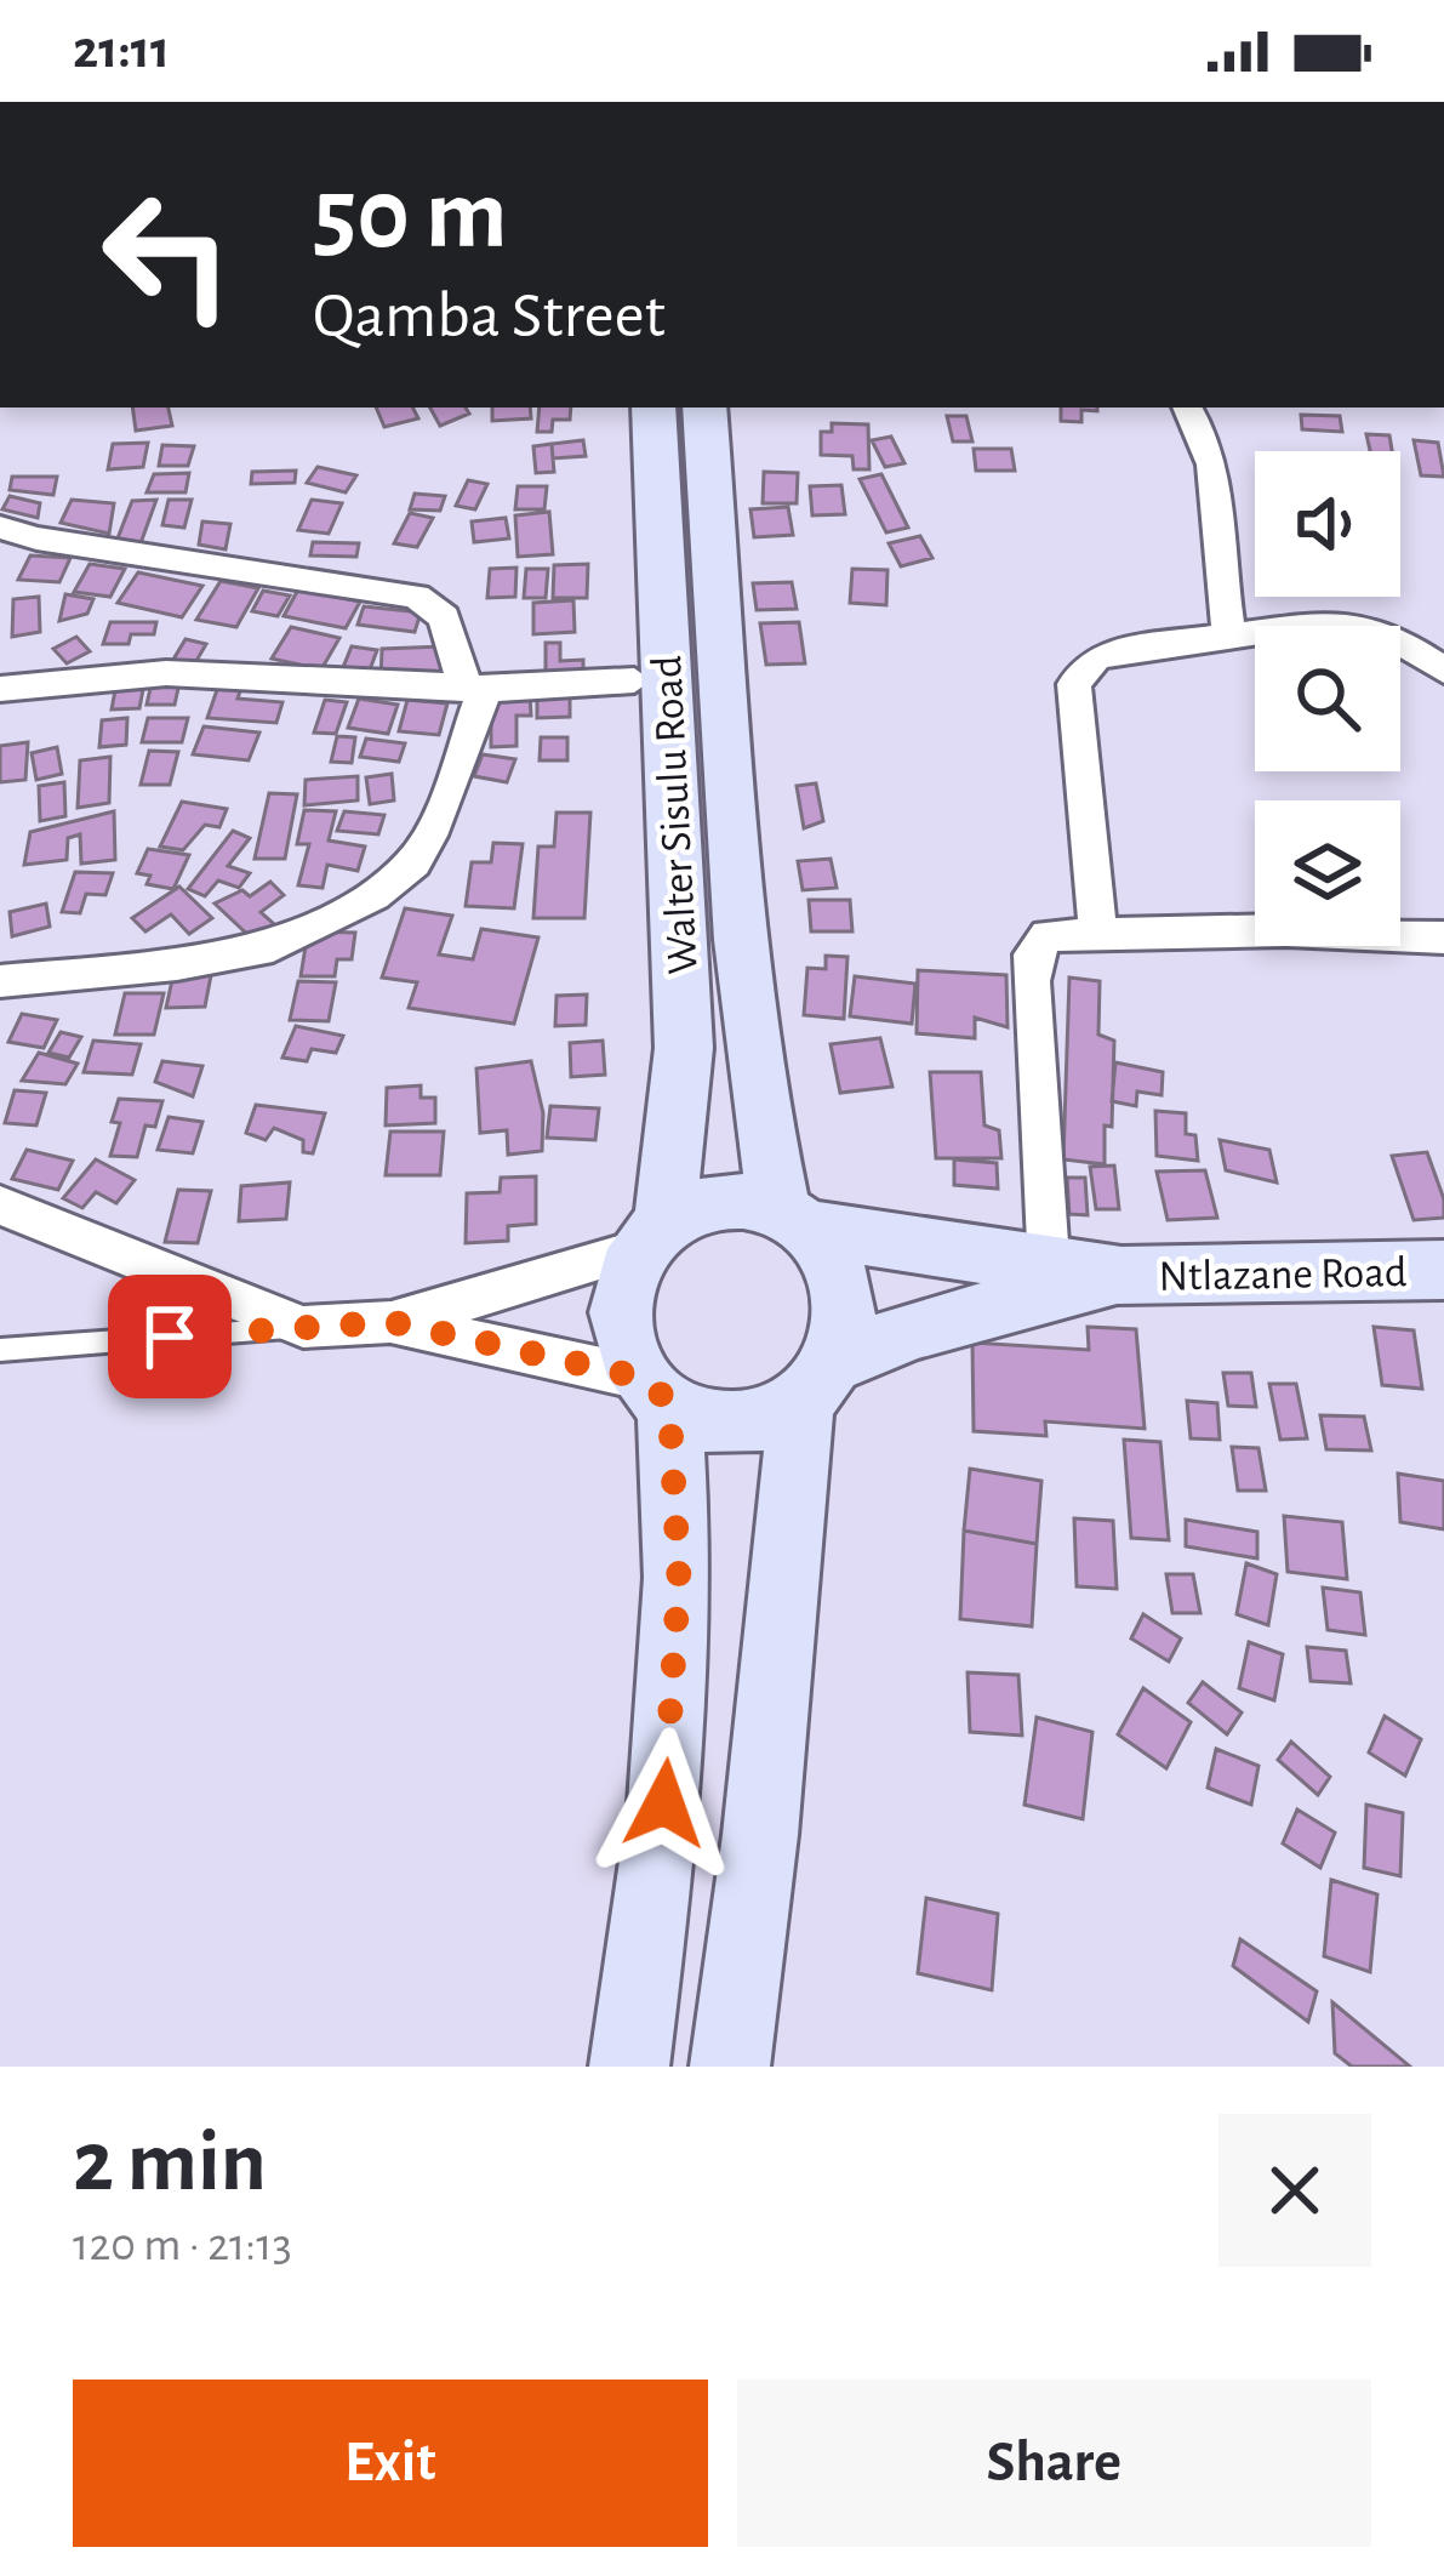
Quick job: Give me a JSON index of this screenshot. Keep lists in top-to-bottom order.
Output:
{
  "streets": {
    "street": ["Walter Sisulu Road", "Ntlazane Road"]
  },
  "crossings": [
    ["Walter Sisulu Road", "Ntlazane Road"]
  ],
  "page": {
    "status": "21:11",
    "turn": ["50 m", "Qamba Street"],
    "heading": ["2 min", "120 m · 21:13"],
    "buttons": ["Exit", "Share"]
  }
}
